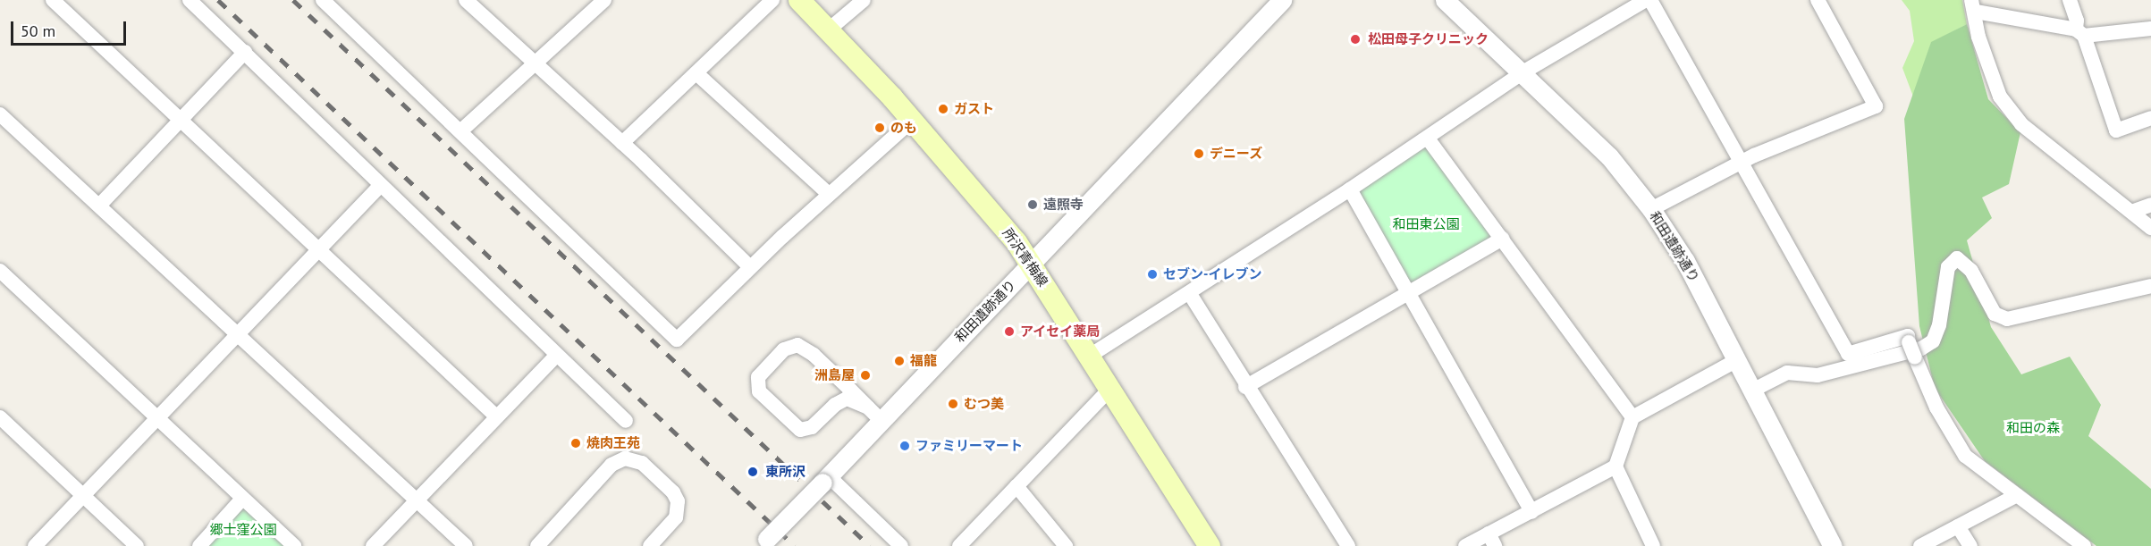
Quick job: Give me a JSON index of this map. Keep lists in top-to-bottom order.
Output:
{
  "streets": {
    "main road": ["所沢青梅線"],
    "street": ["和田遺跡通り"]
  },
  "crossings": [
    ["和田遺跡通り", "所沢青梅線"]
  ],
  "parks": ["和田東公園", "和田の森", "郷士窪公園"],
  "places": [
    "松田母子クリニック",
    "ガスト",
    "のも",
    "デニーズ",
    "遠照寺",
    "セブン-イレブン",
    "アイセイ薬局",
    "福龍",
    "洲島屋",
    "むつ美",
    "焼肉王苑",
    "ファミリーマート",
    "東所沢"
  ],
  "scale_bar": "50 m"
}
